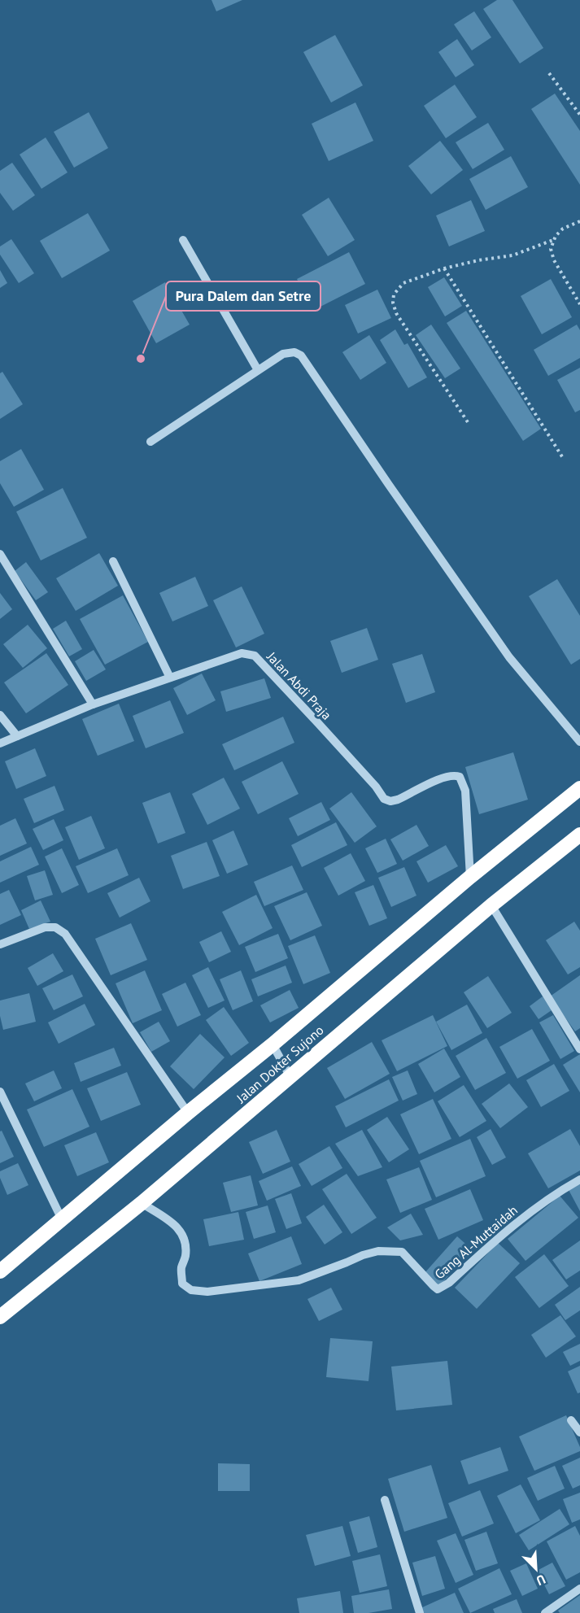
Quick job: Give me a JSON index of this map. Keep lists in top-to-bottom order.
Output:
{
  "streets": {
    "highway": ["Jalan Dokter Sujono"],
    "street": ["Jalan Abdi Praja", "Gang Al-Muttaidah"]
  },
  "crossings": [
    ["Jalan Dokter Sujono", "Gang Al-Muttaidah"]
  ],
  "places": ["Pura Dalem dan Setre"],
  "north": "bottom right"
}
